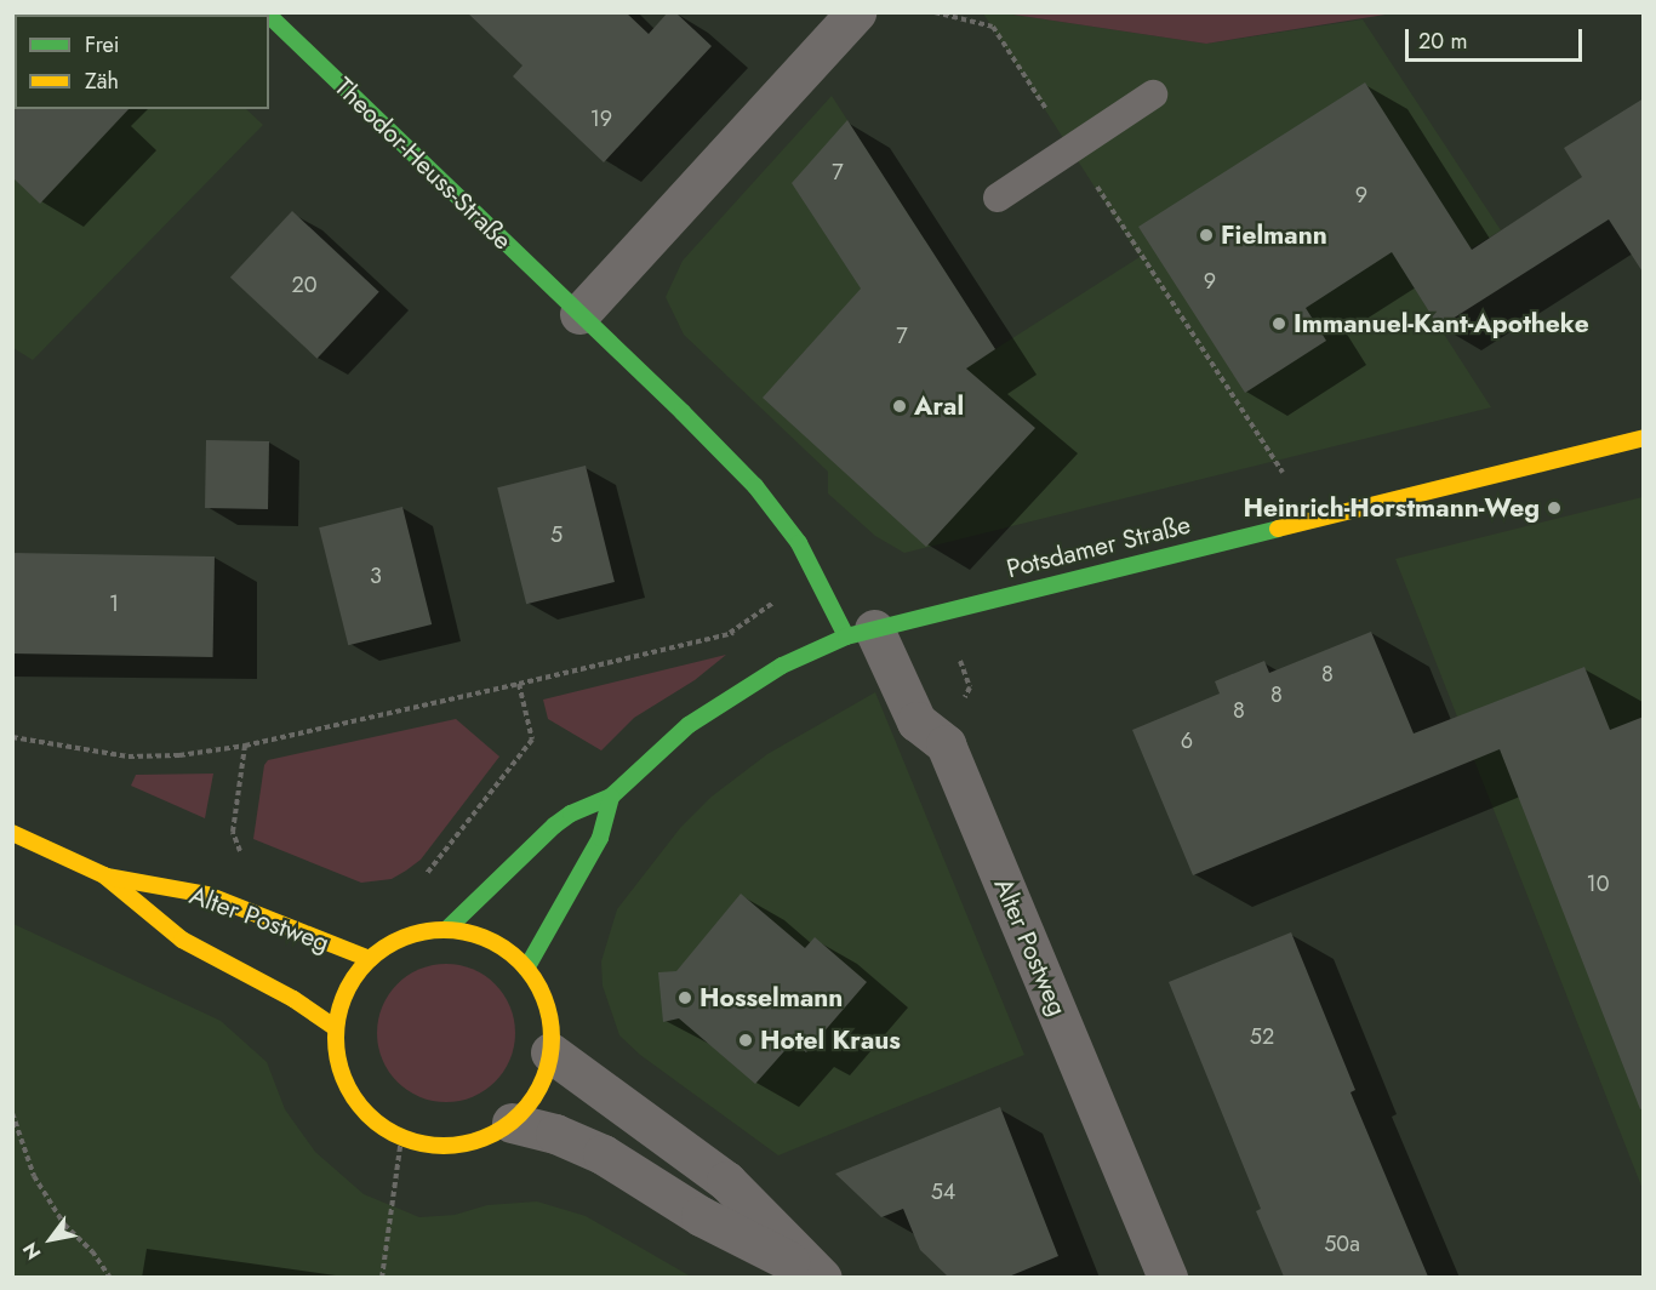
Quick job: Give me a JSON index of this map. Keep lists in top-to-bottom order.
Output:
{
  "streets": {
    "street": ["Theodor-Heuss-Straße", "Potsdamer Straße", "Alter Postweg"]
  },
  "crossings": [
    ["Theodor-Heuss-Straße", "Potsdamer Straße"],
    ["Theodor-Heuss-Straße", "Alter Postweg"],
    ["Potsdamer Straße", "Alter Postweg"]
  ],
  "places": [
    "Fielmann",
    "Immanuel-Kant-Apotheke",
    "Aral",
    "Heinrich-Horstmann-Weg",
    "Hosselmann",
    "Hotel Kraus"
  ],
  "house_numbers": [
    "19",
    "7",
    "9",
    "9",
    "20",
    "7",
    "5",
    "3",
    "1",
    "8",
    "8",
    "8",
    "6",
    "10",
    "52",
    "54",
    "50a"
  ],
  "legend": ["Frei", "Zäh"],
  "scale_bar": "20 m",
  "north": "bottom left"
}
